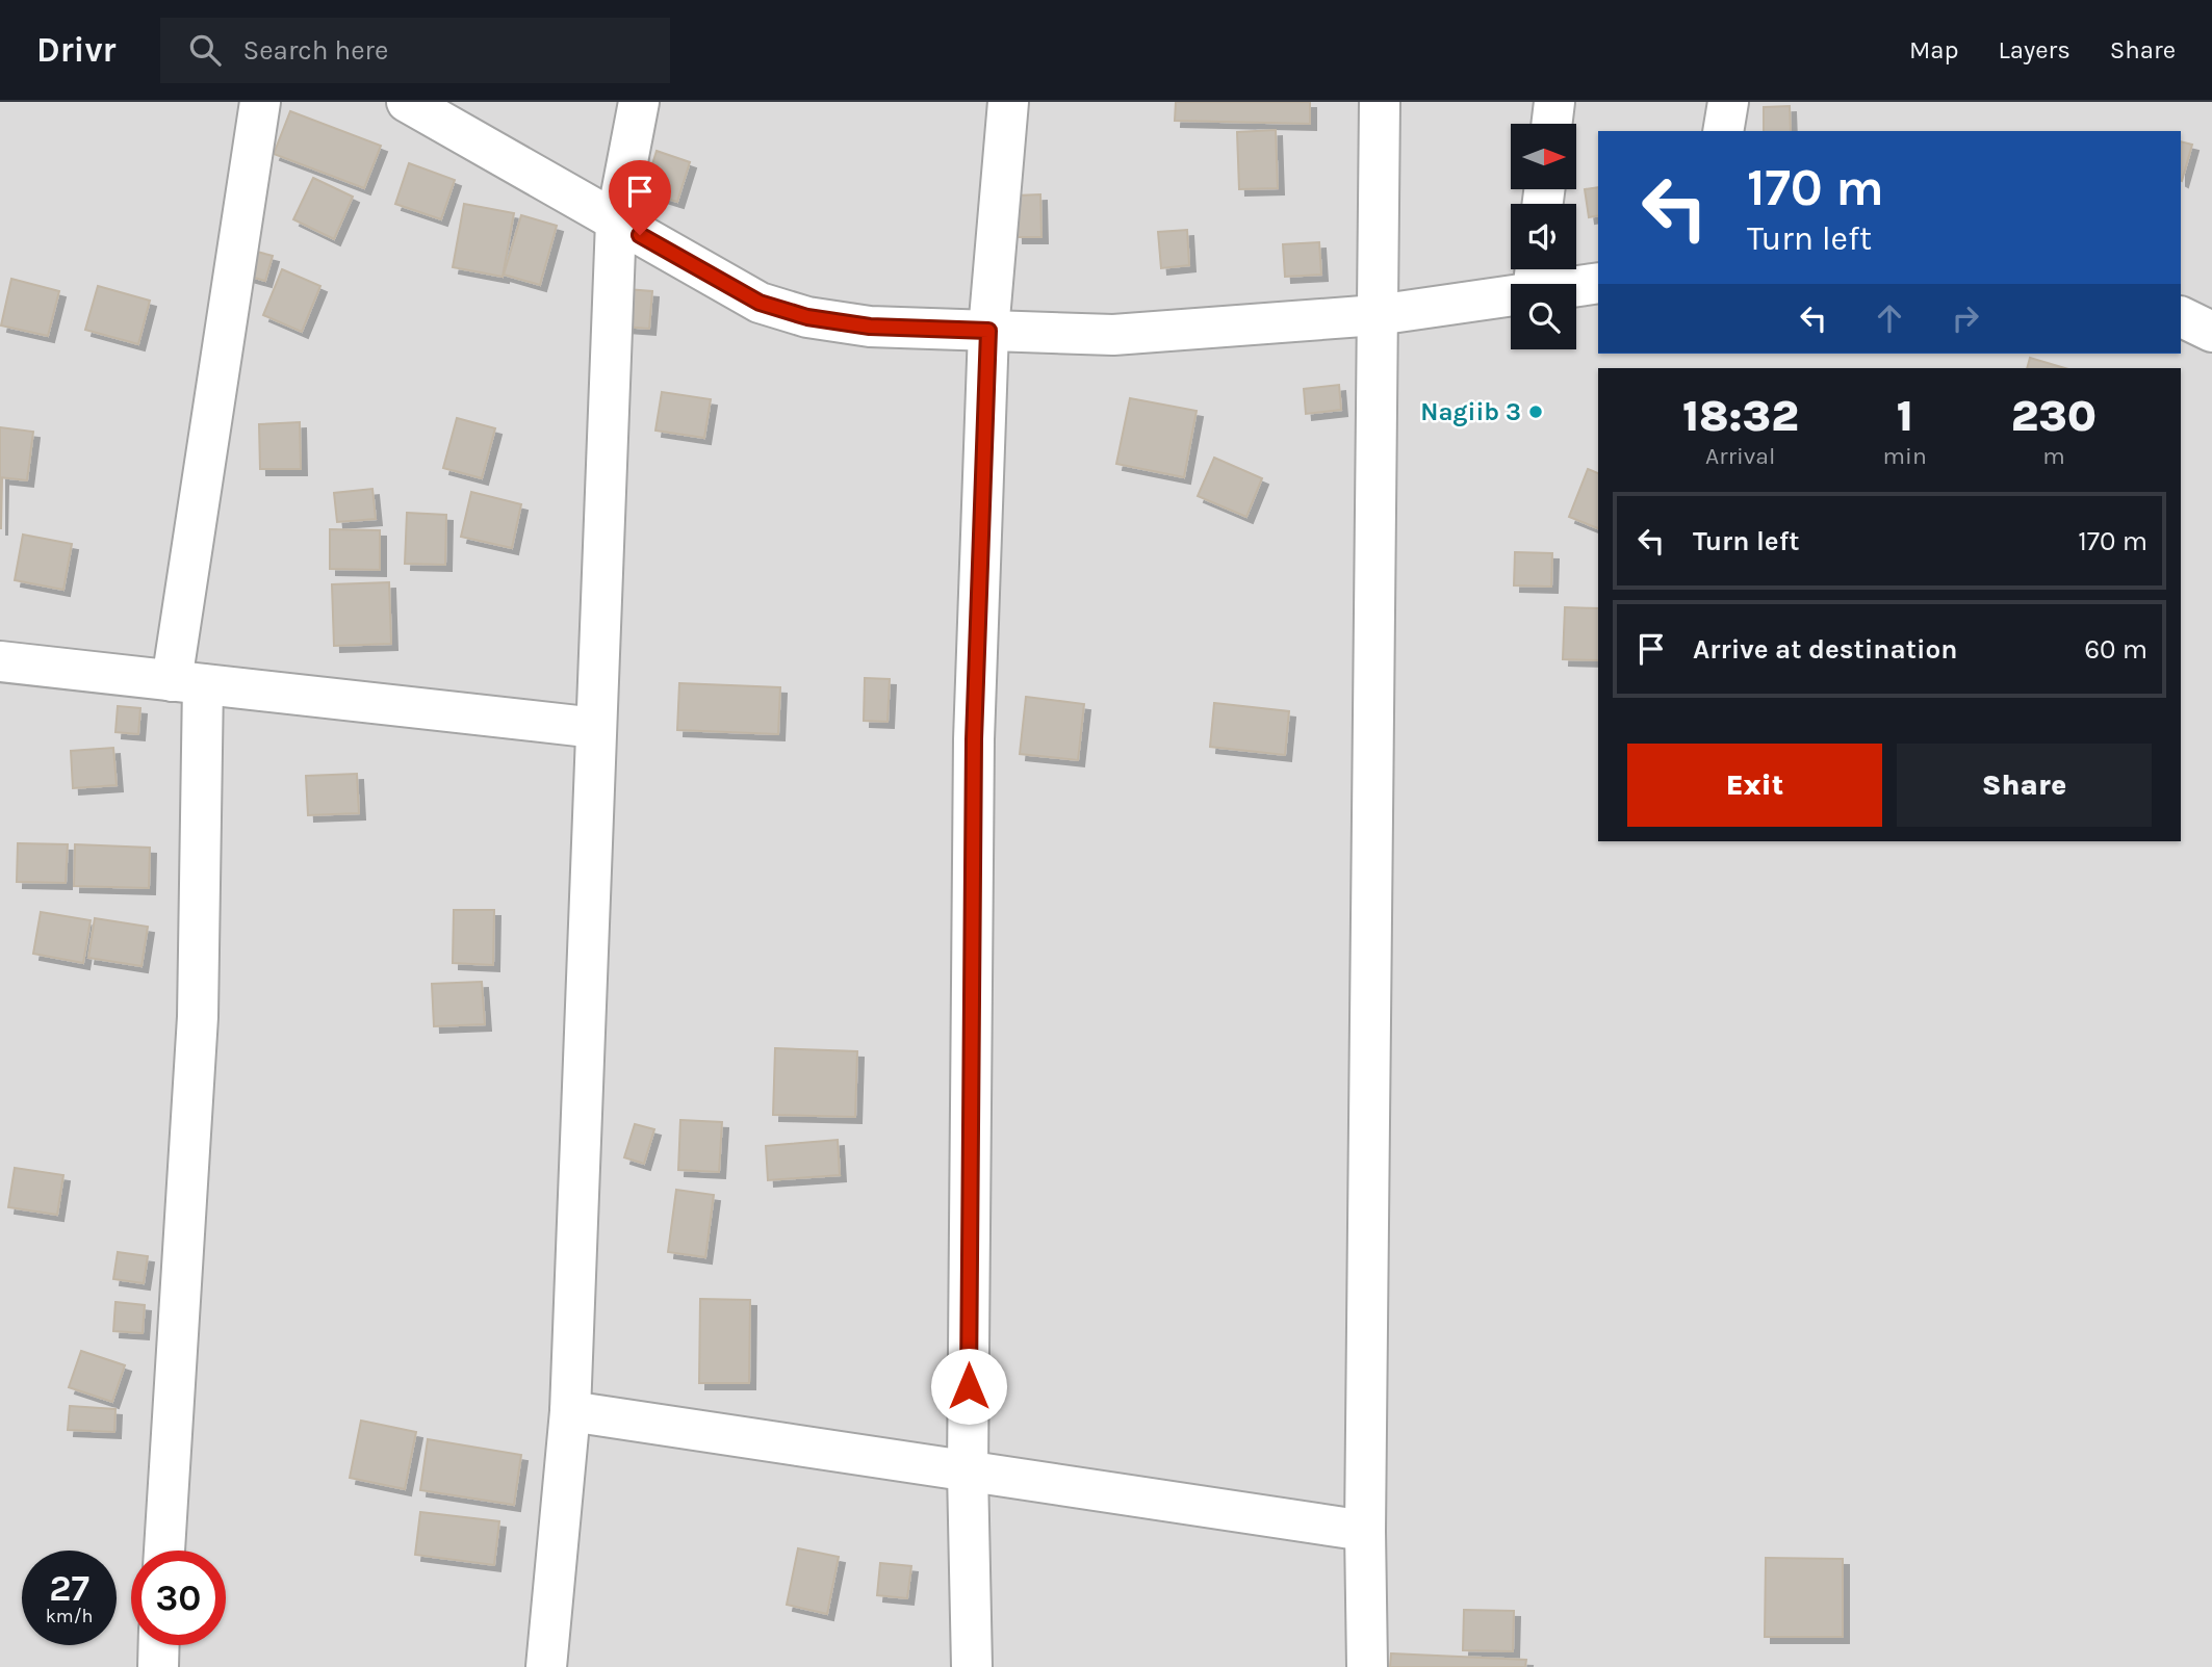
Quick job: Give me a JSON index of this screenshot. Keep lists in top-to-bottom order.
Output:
{
  "places": ["Nagiib 3"],
  "north": "right",
  "page": {
    "header": "Drivr",
    "search": "Search here",
    "nav": ["Map", "Layers", "Share"],
    "turn": ["170 m", "Turn left"],
    "eta": [
      "18:32",
      "Arrival",
      "1",
      "min",
      "230",
      "m"
    ],
    "list": [
      {
        "name": "Turn left",
        "value": "170 m"
      },
      {
        "name": "Arrive at destination",
        "value": "60 m"
      }
    ],
    "buttons": ["Exit", "Share"],
    "speed": "27 km/h",
    "limit": "30"
  }
}
